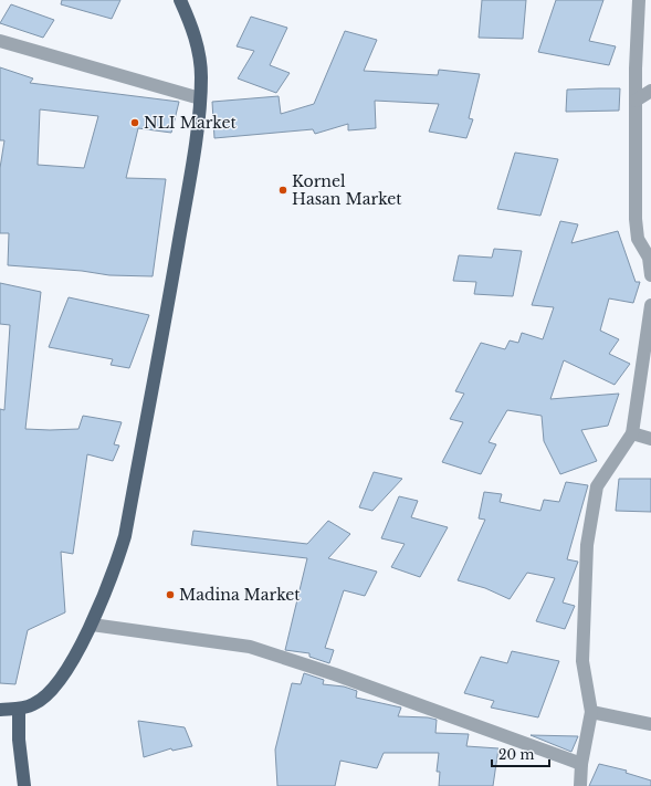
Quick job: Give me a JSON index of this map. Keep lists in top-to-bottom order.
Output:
{
  "places": ["NLI Market", "Kornel Hasan Market", "Madina Market"],
  "scale_bar": "20 m"
}
